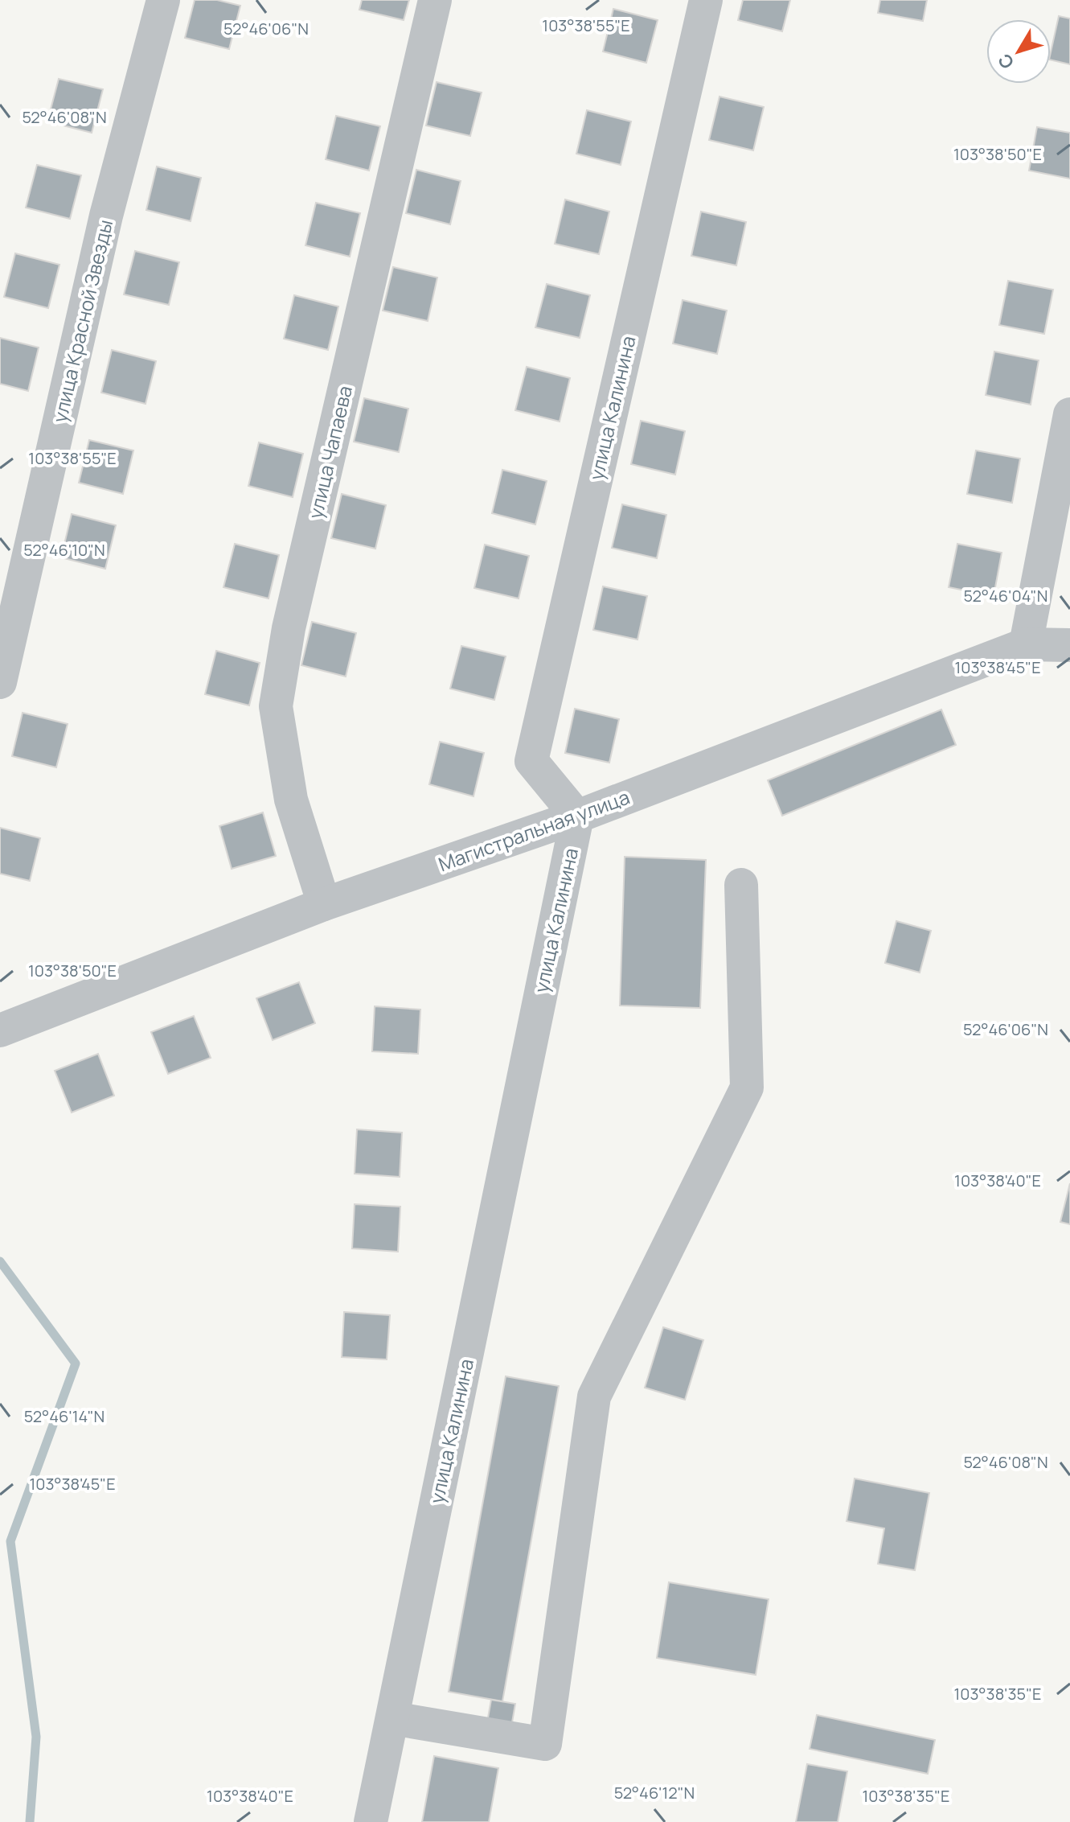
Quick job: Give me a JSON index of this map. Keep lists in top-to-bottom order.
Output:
{
  "streets": {
    "street": [
      "улица Красной Звезды",
      "улица Калинина",
      "улица Чапаева",
      "Магистральная улица"
    ]
  },
  "crossings": [
    ["улица Калинина", "Магистральная улица"],
    ["улица Чапаева", "Магистральная улица"]
  ],
  "north": "bottom left",
  "coordinates": [
    "103°38'55\"E",
    "52°46'06\"N",
    "52°46'08\"N",
    "103°38'50\"E",
    "52°46'10\"N",
    "52°46'04\"N",
    "103°38'45\"E",
    "103°38'40\"E",
    "52°46'14\"N",
    "103°38'35\"E",
    "52°46'12\"N"
  ]
}
